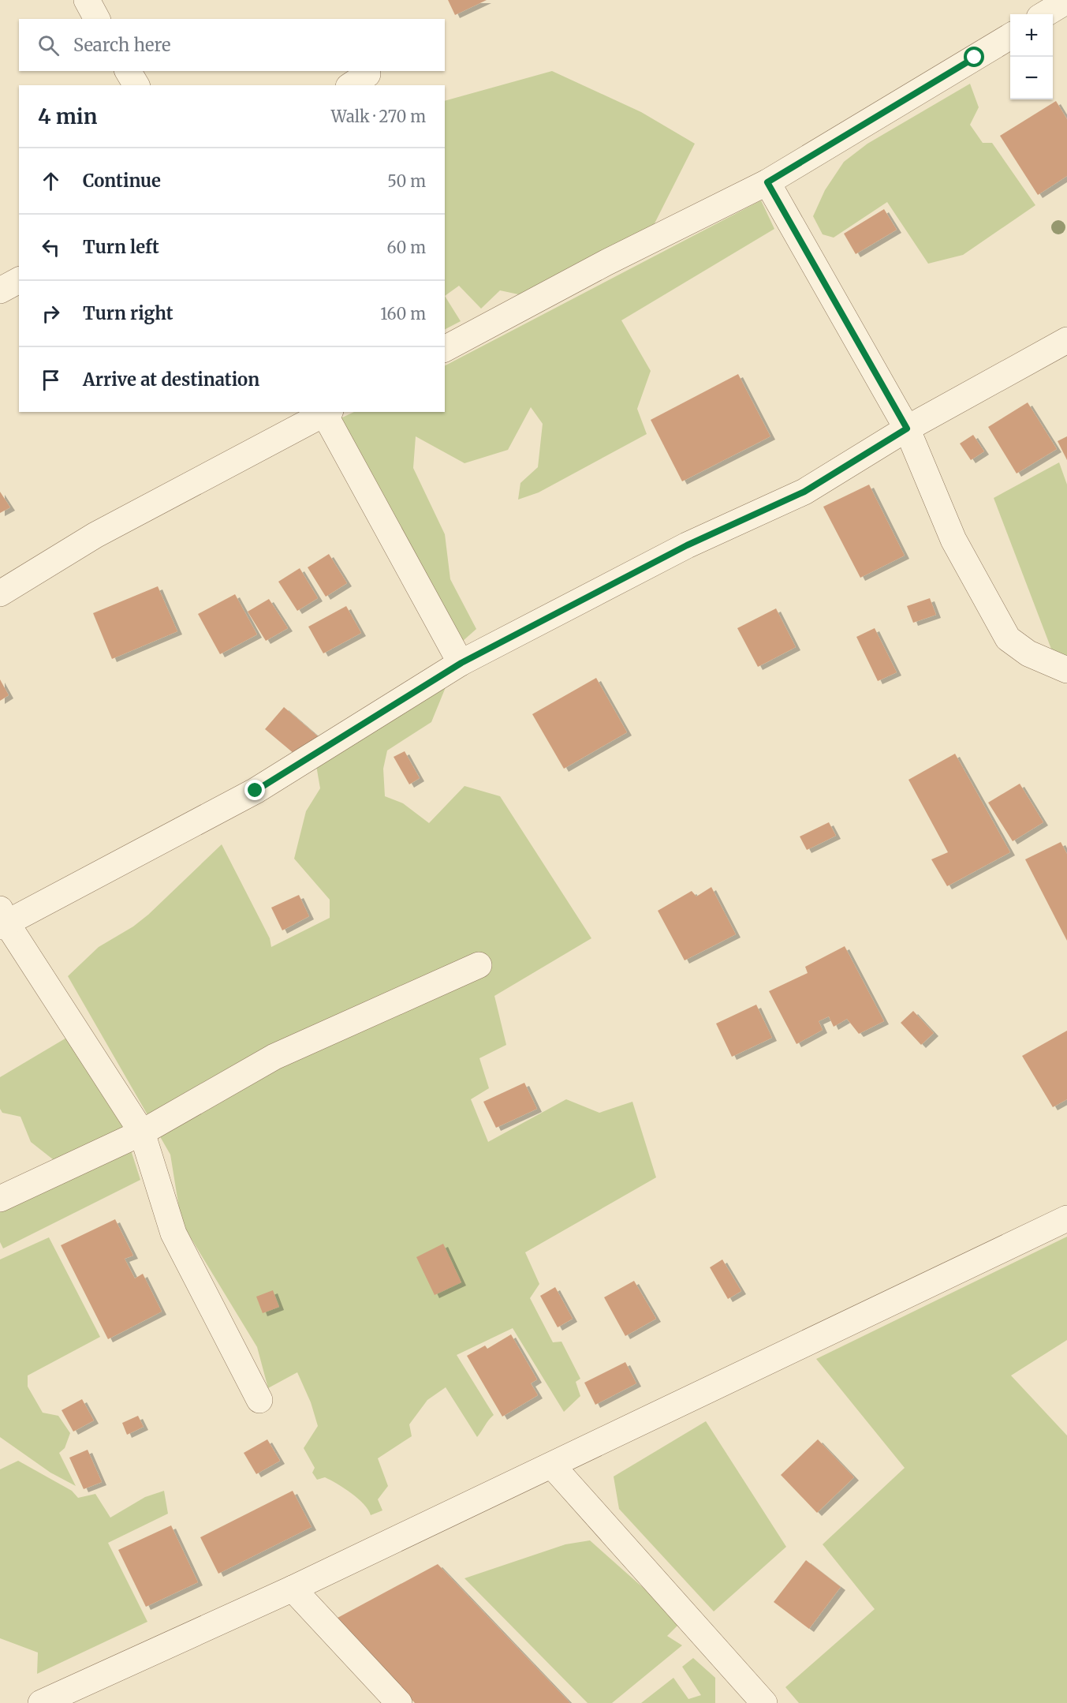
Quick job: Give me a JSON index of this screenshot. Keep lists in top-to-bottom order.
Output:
{
  "page": {
    "map_buttons": ["+", "−"],
    "search": "Search here",
    "heading": ["4 min", "Walk · 270 m"],
    "list": [
      ["Continue", "50 m"],
      ["Turn left", "60 m"],
      ["Turn right", "160 m"],
      "Arrive at destination"
    ]
  }
}
